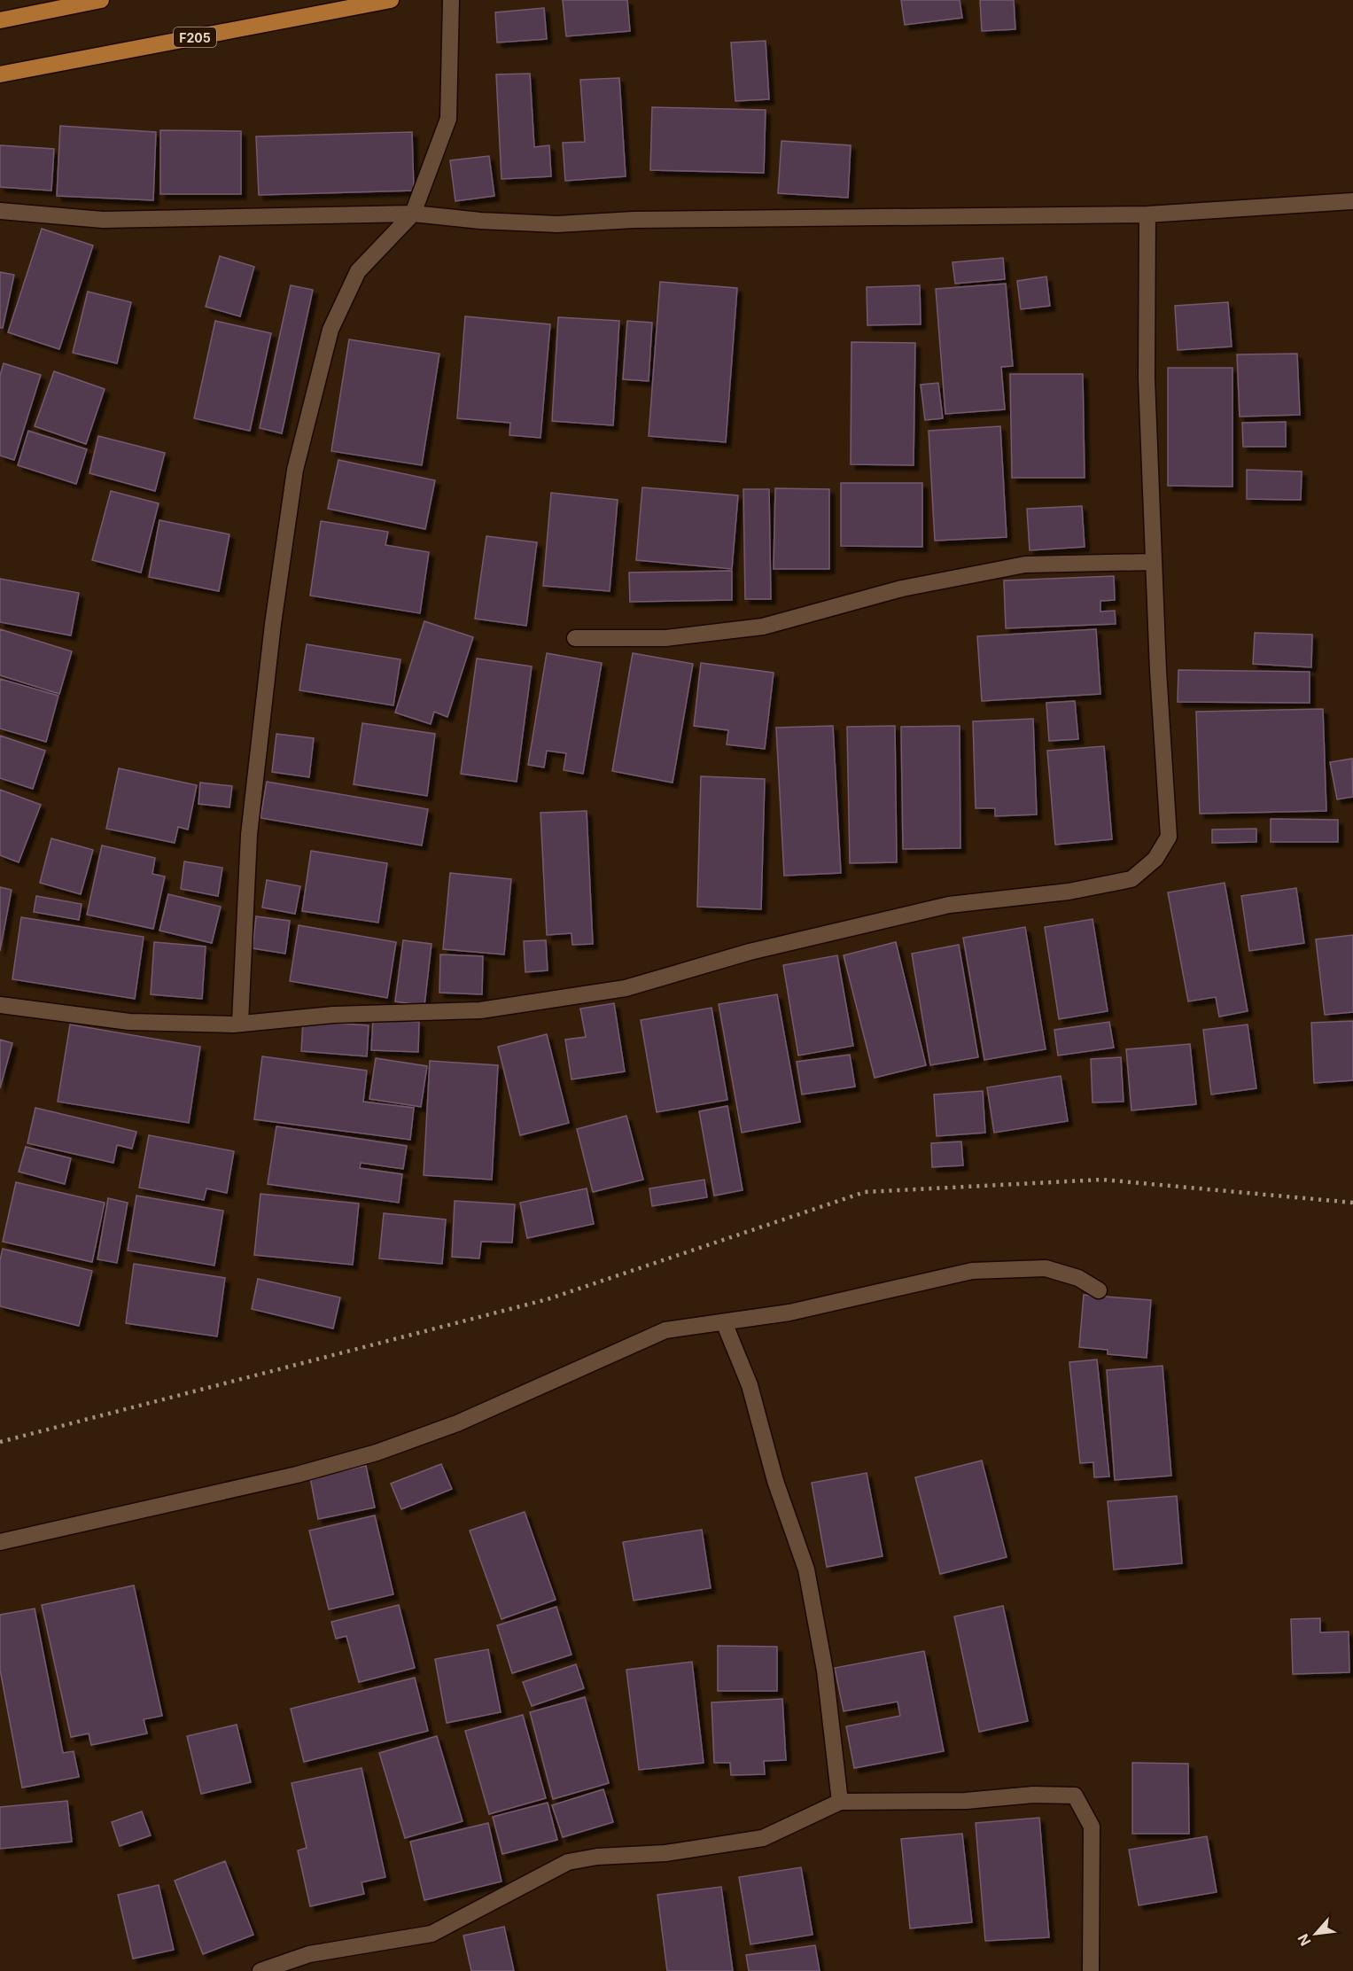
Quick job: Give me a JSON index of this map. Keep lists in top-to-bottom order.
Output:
{
  "streets": {
    "main road": ["F205"]
  },
  "north": "bottom left"
}
